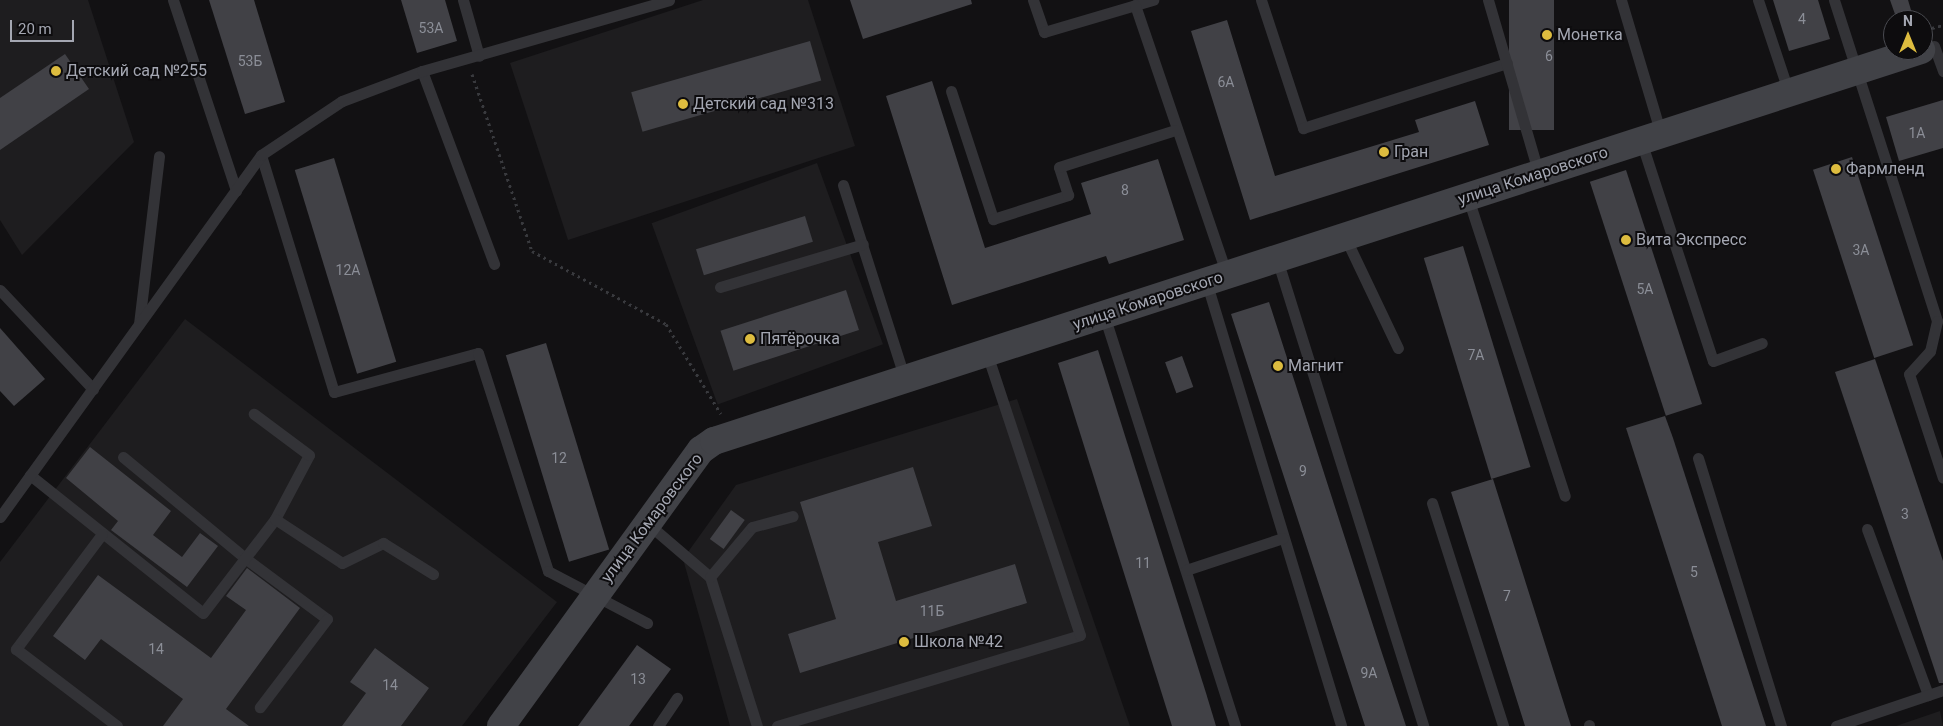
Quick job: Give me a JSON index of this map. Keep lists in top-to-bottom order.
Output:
{
  "streets": {
    "street": ["улица Комаровского"]
  },
  "places": [
    "Монетка",
    "Детский сад №255",
    "Детский сад №313",
    "Гран",
    "Фармленд",
    "Вита Экспресс",
    "Пятёрочка",
    "Магнит",
    "Школа №42"
  ],
  "house_numbers": [
    "4",
    "53А",
    "6",
    "53Б",
    "6А",
    "1А",
    "8",
    "3А",
    "12А",
    "5А",
    "7А",
    "12",
    "9",
    "3",
    "11",
    "5",
    "7",
    "11Б",
    "14",
    "9А",
    "13",
    "14"
  ],
  "scale_bar": "20 m",
  "north": "top"
}
